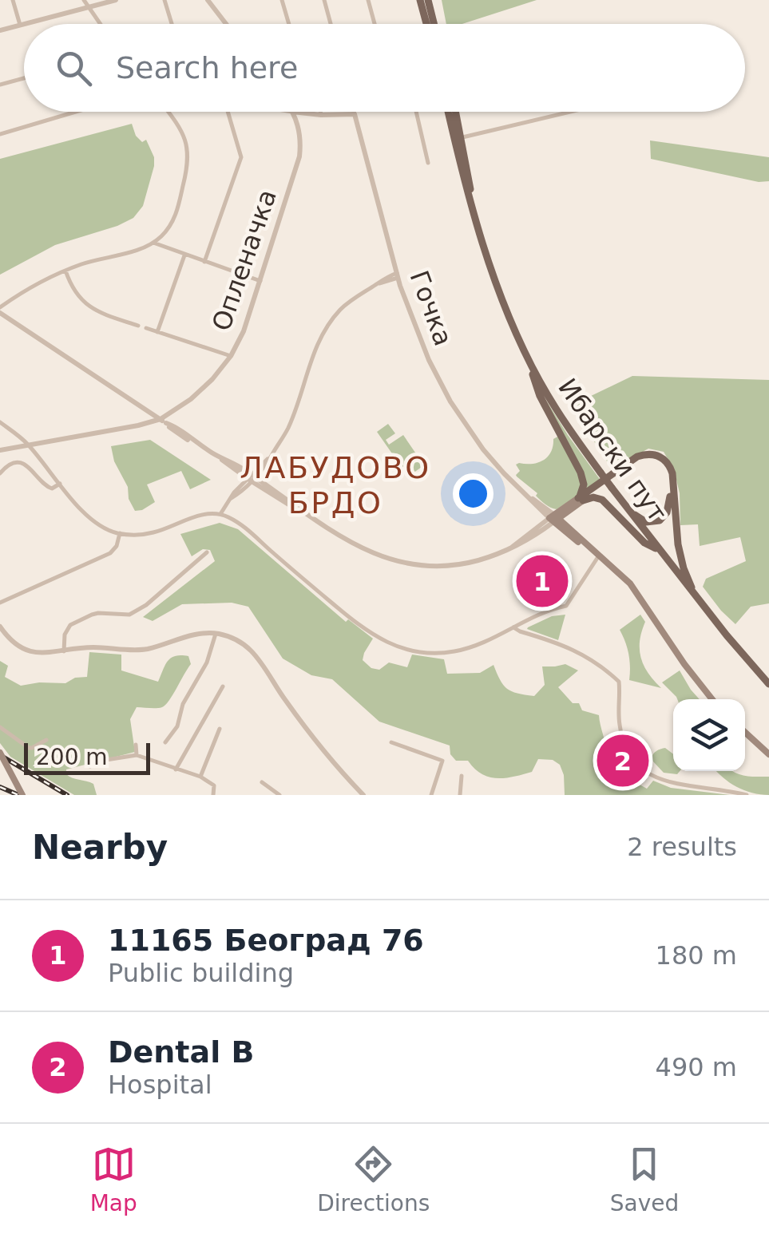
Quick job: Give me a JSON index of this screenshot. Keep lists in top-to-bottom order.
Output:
{
  "streets": {
    "main road": ["Ибарски пут"],
    "street": ["Опленачка", "Гочка"]
  },
  "districts": ["ЛАБУДОВО БРДО"],
  "scale_bar": "200 m",
  "page": {
    "search": "Search here",
    "pins": ["1", "2"],
    "scale": "200 m",
    "heading": ["Nearby", "2 results"],
    "list": [
      {
        "mark": "1",
        "name": "11165 Београд 76",
        "note": "Public building",
        "value": "180 m"
      },
      {
        "mark": "2",
        "name": "Dental B",
        "note": "Hospital",
        "value": "490 m"
      }
    ],
    "nav": ["Map", "Directions", "Saved"]
  }
}
